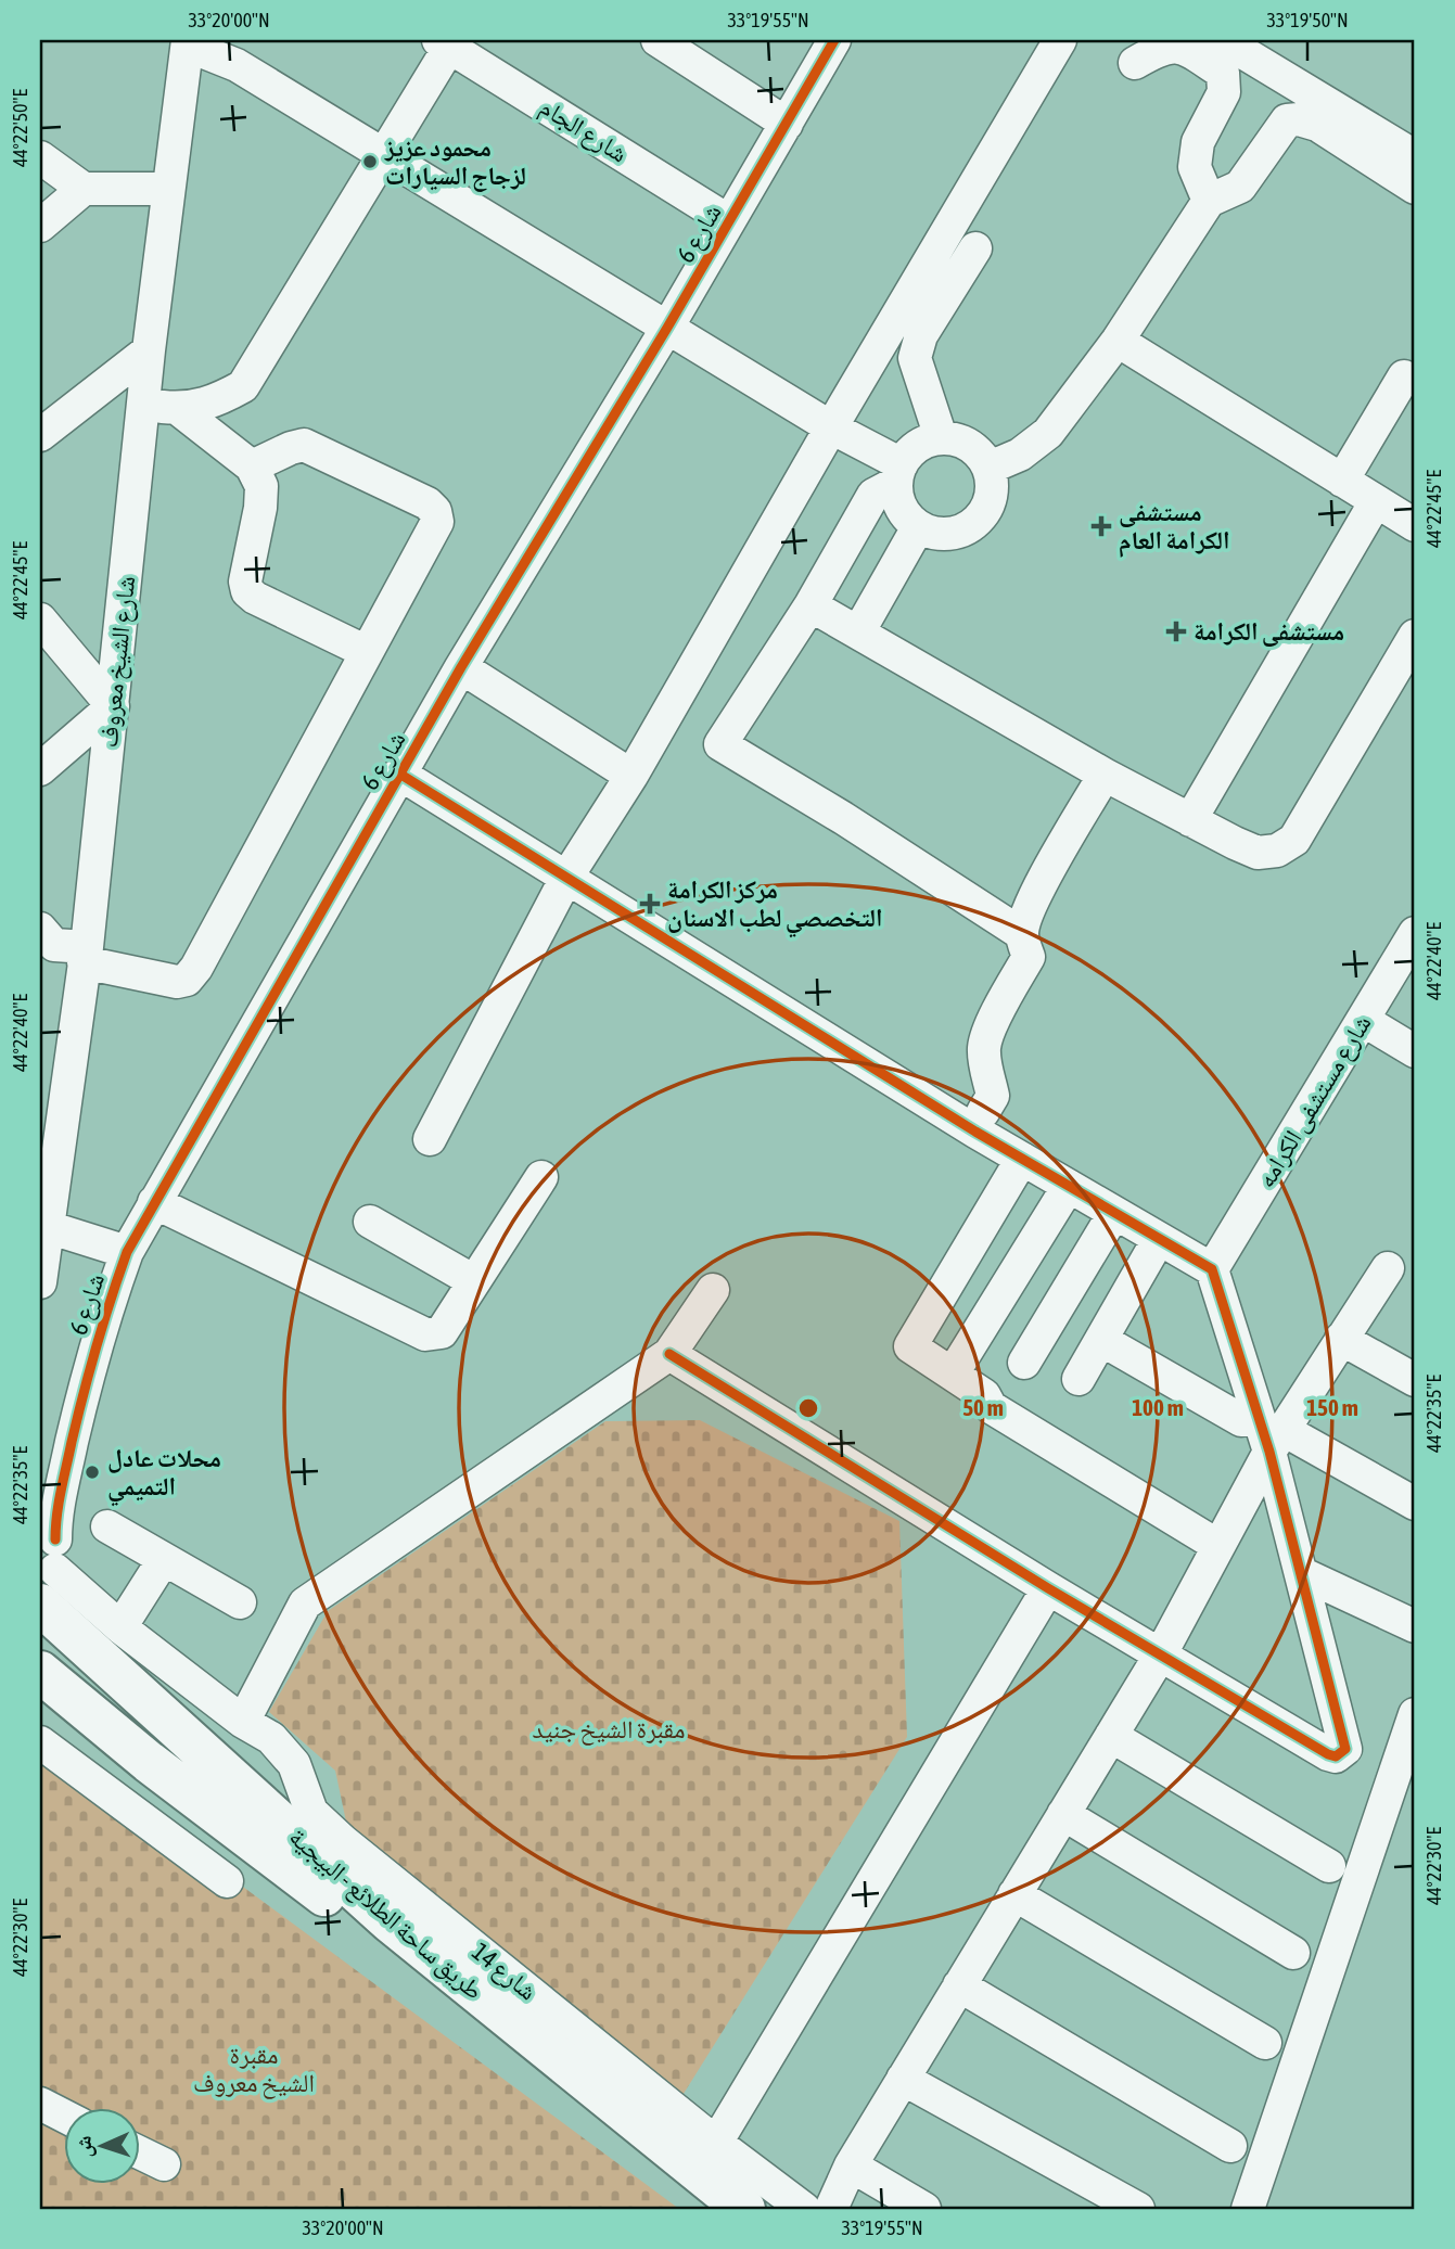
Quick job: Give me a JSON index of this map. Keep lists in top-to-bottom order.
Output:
{
  "streets": {
    "main road": ["طريق ساحة الطلائع - البيجية"],
    "street": [
      "شارع الجام",
      "شارع 6",
      "شارع الشيخ معروف",
      "شارع مستشفى الكرامه",
      "شارع 14"
    ]
  },
  "crossings": [
    ["شارع الجام", "شارع 6"],
    ["شارع 6", "طريق ساحة الطلائع - البيجية"],
    ["شارع 6", "شارع 14"],
    ["طريق ساحة الطلائع - البيجية", "شارع 14"]
  ],
  "parks": ["مقبرة الشيخ جنيد", "مقبرة الشيخ معروف"],
  "places": {
    "other": ["محمود عزيز لزجاج السيارات", "محلات عادل التميمي"],
    "health": ["مستشفى الكرامة العام", "مستشفى الكرامة", "مركز الكرامة التخصصي لطب الاسنان"]
  },
  "north": "left",
  "coordinates": [
    "33°20'00\"N",
    "33°19'55\"N",
    "33°19'50\"N",
    "44°22'50\"E",
    "44°22'45\"E",
    "44°22'40\"E",
    "44°22'35\"E",
    "44°22'30\"E"
  ],
  "rings": ["50 m", "100 m", "150 m"]
}
